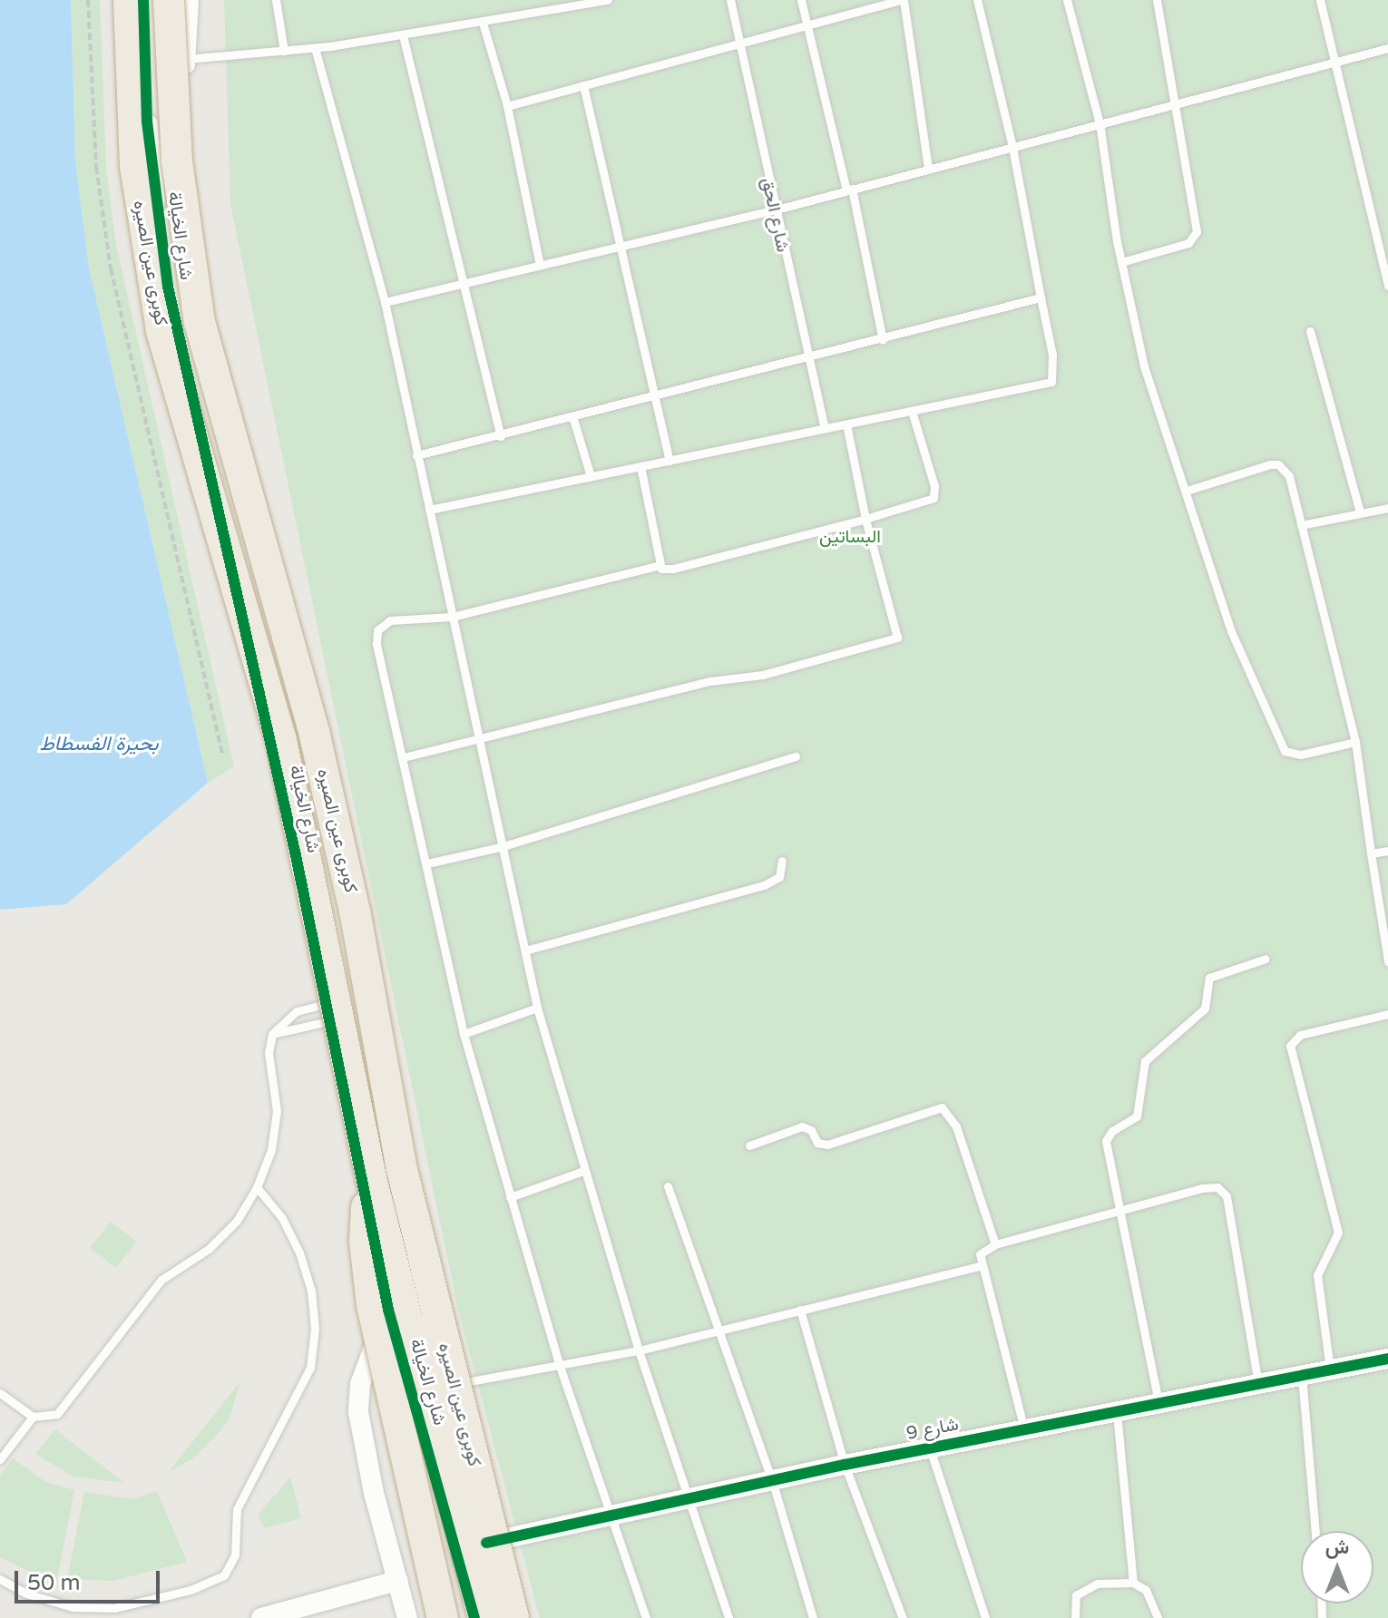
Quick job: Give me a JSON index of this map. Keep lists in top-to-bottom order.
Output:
{
  "streets": {
    "highway": ["كوبرى عين الصيره"],
    "street": ["شارع الخيالة", "شارع 9"],
    "lane": ["شارع الحق"]
  },
  "crossings": [
    ["شارع الخيالة", "شارع 9"]
  ],
  "water": ["بحيرة الفسطاط"],
  "parks": ["البساتين"],
  "scale_bar": "50 m",
  "north": "top"
}
